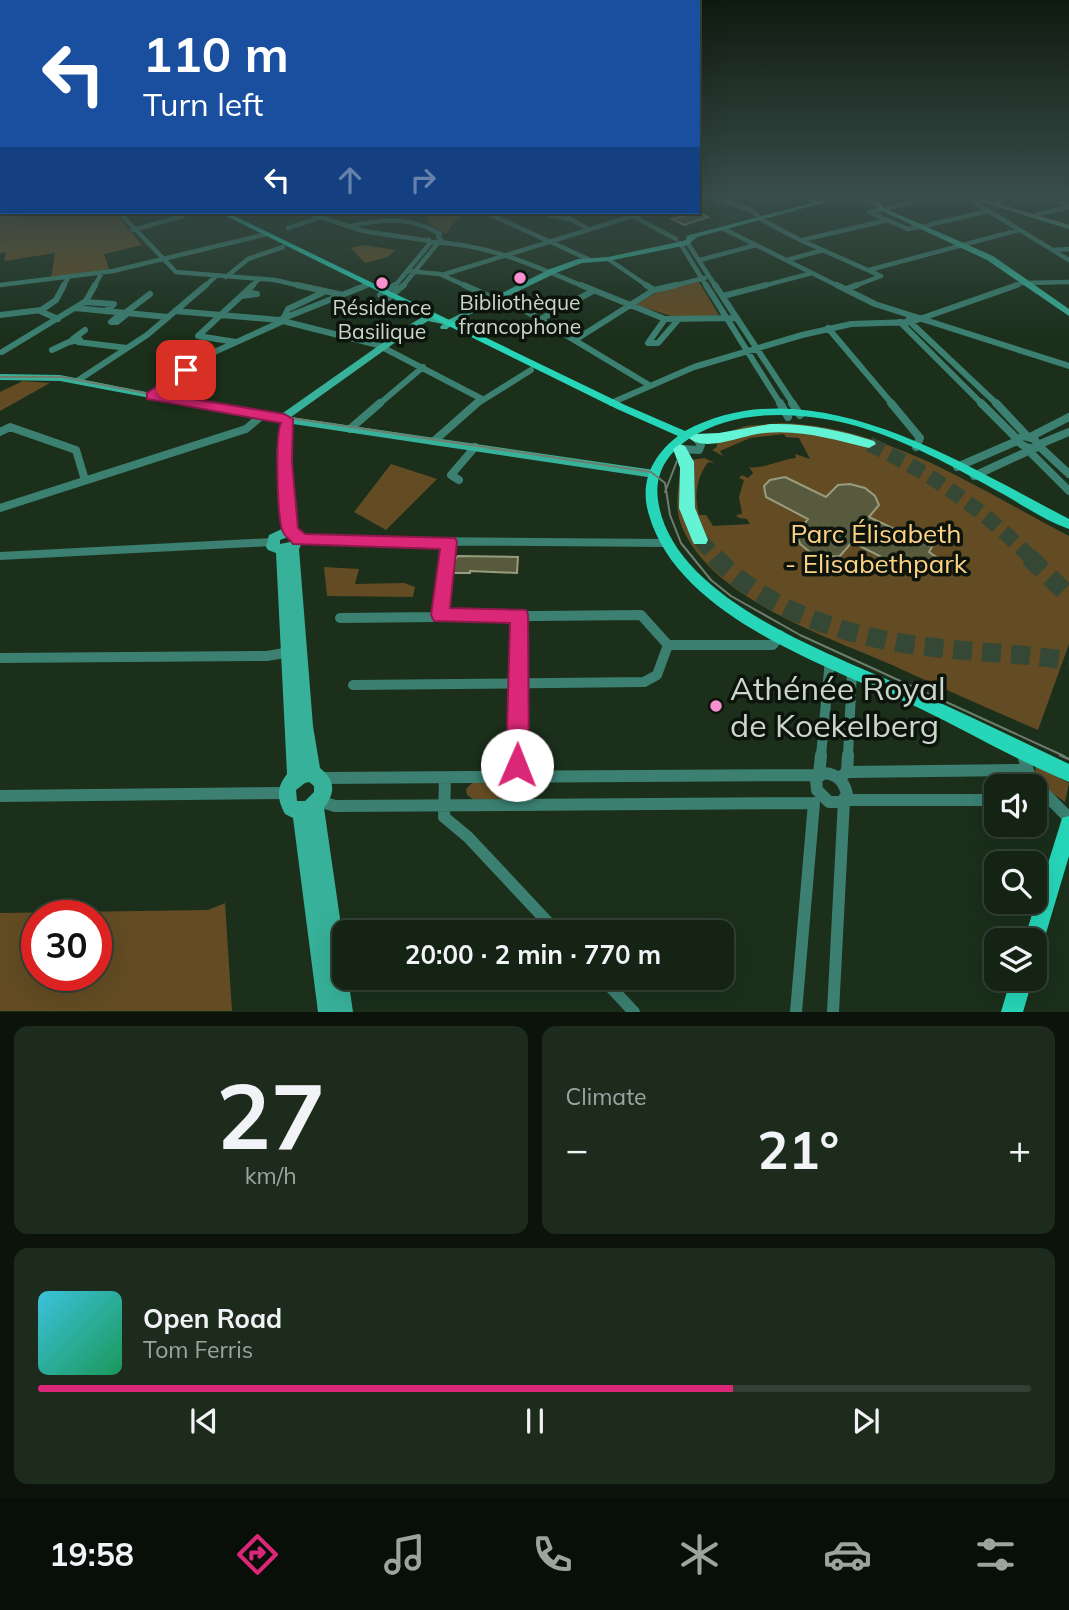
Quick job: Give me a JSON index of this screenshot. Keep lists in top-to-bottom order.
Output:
{
  "parks": ["Parc Élisabeth - Elisabethpark"],
  "places": ["Bibliothèque francophone", "Résidence Basilique", "Athénée Royal de Koekelberg"],
  "page": {
    "turn": ["110 m", "Turn left"],
    "limit": "30",
    "trip": "20:00 · 2 min · 770 m",
    "tile": [
      ["27", "km/h"],
      "Climate"
    ],
    "heat": ["−", "21°", "+"],
    "song": ["Open Road", "Tom Ferris"],
    "tabs": "19:58"
  }
}
